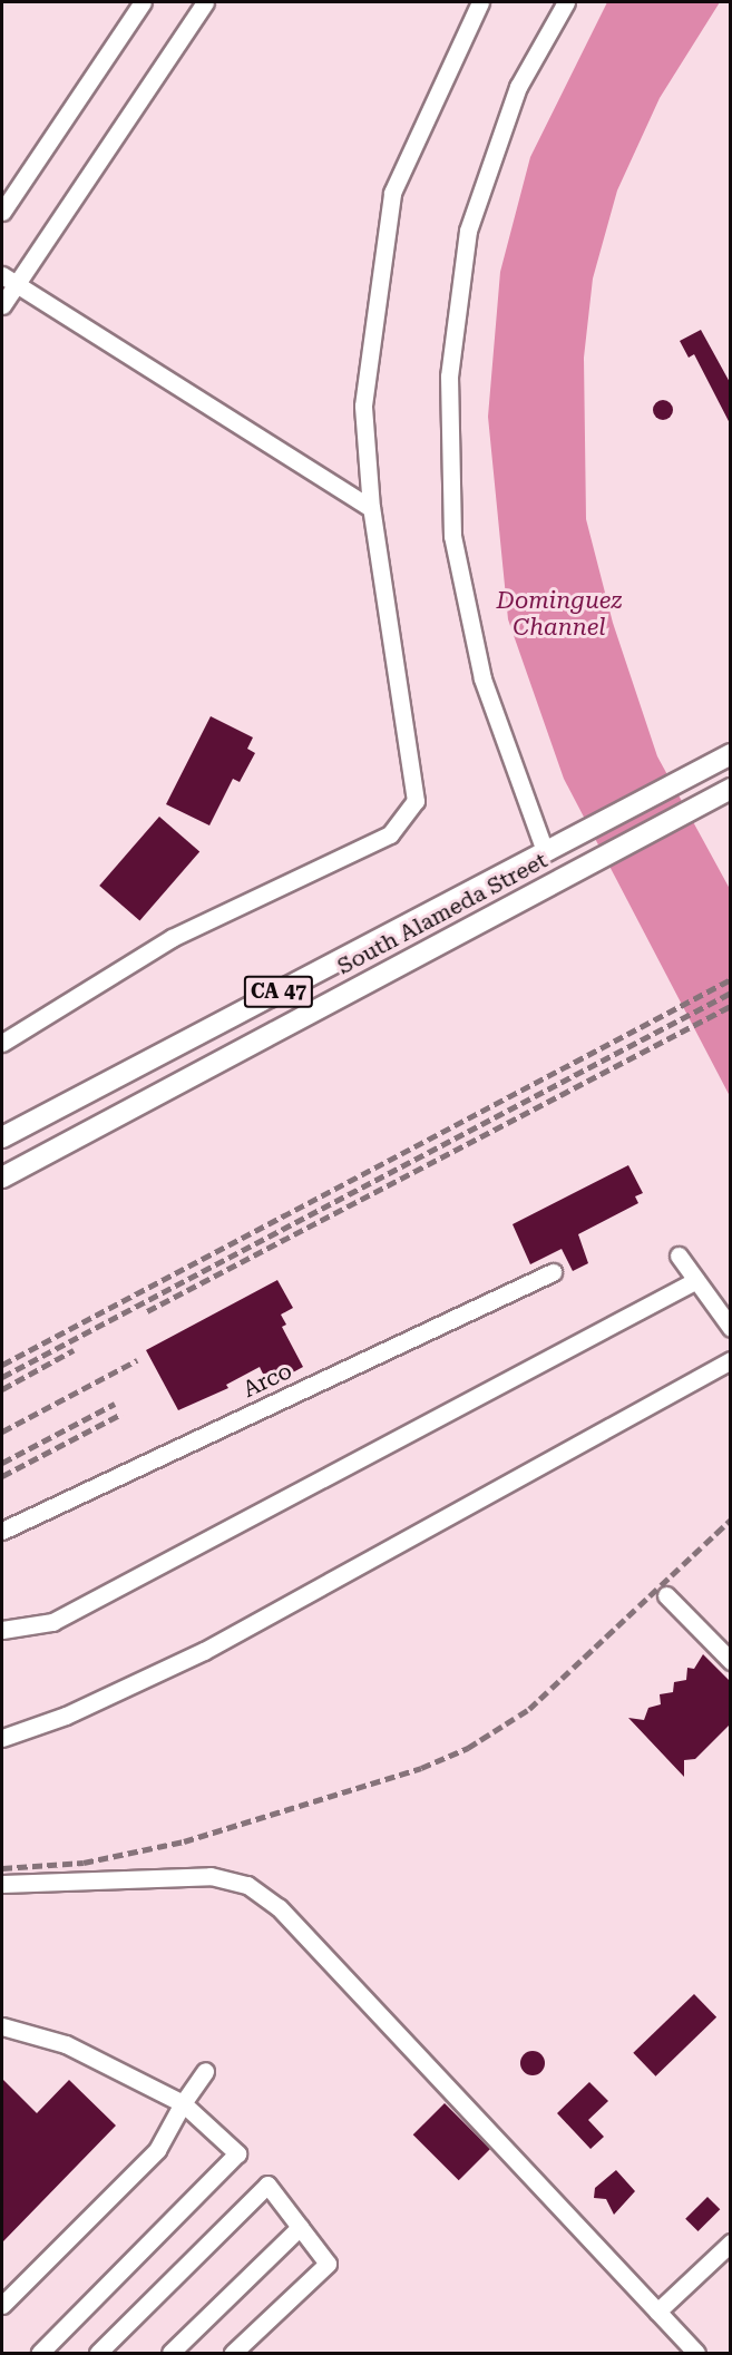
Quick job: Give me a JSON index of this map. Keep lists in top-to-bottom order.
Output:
{
  "streets": {
    "main road": ["South Alameda Street", "CA 47"],
    "lane": ["Arco"]
  },
  "water": ["Dominguez Channel"]
}
